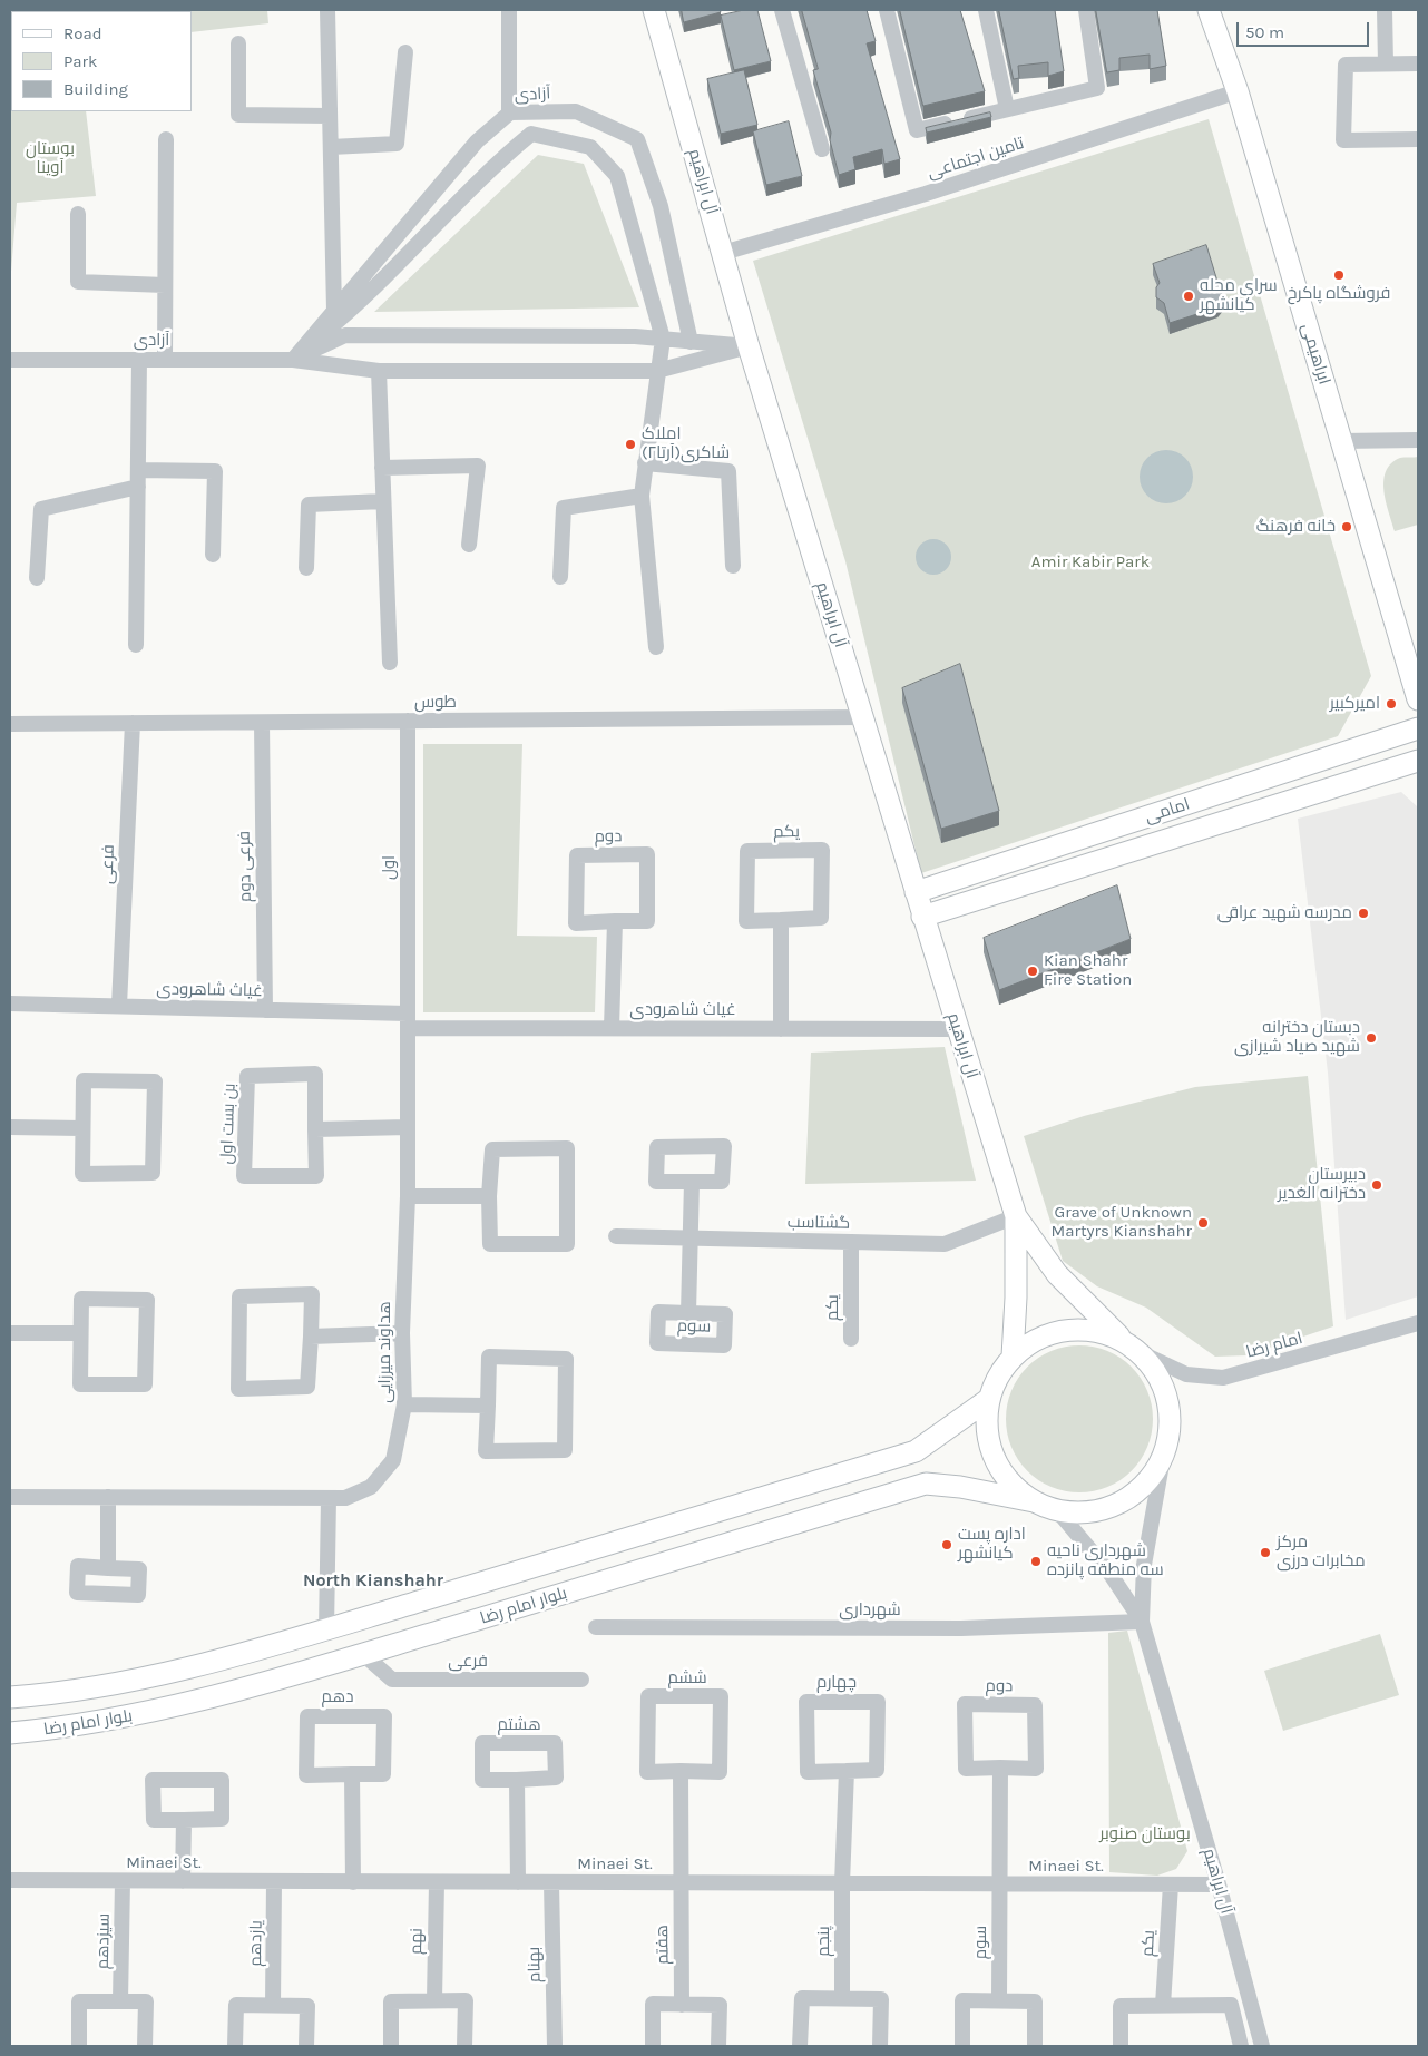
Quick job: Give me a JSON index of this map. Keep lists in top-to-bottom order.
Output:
{
  "streets": {
    "main road": [
      "آل ابراهیم",
      "ابراهیمی",
      "امامی",
      "بلوار امام رضا"
    ],
    "street": [
      "آزادی",
      "تامین اجتماعی",
      "طوس",
      "یکم",
      "دوم",
      "فرعی",
      "فرعی دوم",
      "اول",
      "غیاث شاهرودی",
      "بن بست اول",
      "گشتاسب",
      "سوم",
      "امام رضا",
      "هداوند میرزایی",
      "شهرداری",
      "ششم",
      "چهارم",
      "دهم",
      "هشتم",
      "Minaei St.",
      "سیزدهم",
      "نهم",
      "پنجم",
      "یازدهم",
      "هفتم",
      "بهنام"
    ]
  },
  "crossings": [
    ["آزادی", "آل ابراهیم"],
    ["تامین اجتماعی", "آل ابراهیم"],
    ["تامین اجتماعی", "ابراهیمی"],
    ["آل ابراهیم", "طوس"],
    ["آل ابراهیم", "امامی"],
    ["آل ابراهیم", "غیاث شاهرودی"],
    ["آل ابراهیم", "گشتاسب"],
    ["آل ابراهیم", "شهرداری"],
    ["آل ابراهیم", "Minaei St."],
    ["طوس", "فرعی"],
    ["طوس", "فرعی دوم"],
    ["طوس", "اول"],
    ["یکم", "گشتاسب"],
    ["یکم", "Minaei St."],
    ["فرعی", "غیاث شاهرودی"],
    ["فرعی", "بلوار امام رضا"],
    ["فرعی دوم", "غیاث شاهرودی"],
    ["اول", "غیاث شاهرودی"],
    ["اول", "هداوند میرزایی"],
    ["غیاث شاهرودی", "هداوند میرزایی"],
    ["گشتاسب", "سوم"],
    ["سوم", "Minaei St."],
    ["امام رضا", "بلوار امام رضا"],
    ["Minaei St.", "سیزدهم"],
    ["Minaei St.", "نهم"],
    ["Minaei St.", "پنجم"],
    ["Minaei St.", "یازدهم"],
    ["Minaei St.", "هفتم"],
    ["Minaei St.", "بهنام"]
  ],
  "districts": ["North Kianshahr"],
  "parks": ["بوستان آوینا", "Amir Kabir Park", "بوستان صنوبر"],
  "places": [
    "فروشگاه پاکرخ",
    "سرای محله کیانشهر",
    "املاک شاکری(آرتا۲)",
    "خانه فرهنگ",
    "امیرکبیر",
    "مدرسه شهید عراقی",
    "Kian Shahr Fire Station",
    "دبستان دخترانه شهید صیاد شیرازی",
    "دبیرستان دخترانه الغدیر",
    "Grave of Unknown Martyrs Kianshahr",
    "اداره پست کیانشهر",
    "مرکز مخابرات درزی",
    "شهرداری ناحیه سه منطقه پانزده"
  ],
  "legend": ["Road", "Park", "Building"],
  "scale_bar": "50 m"
}
